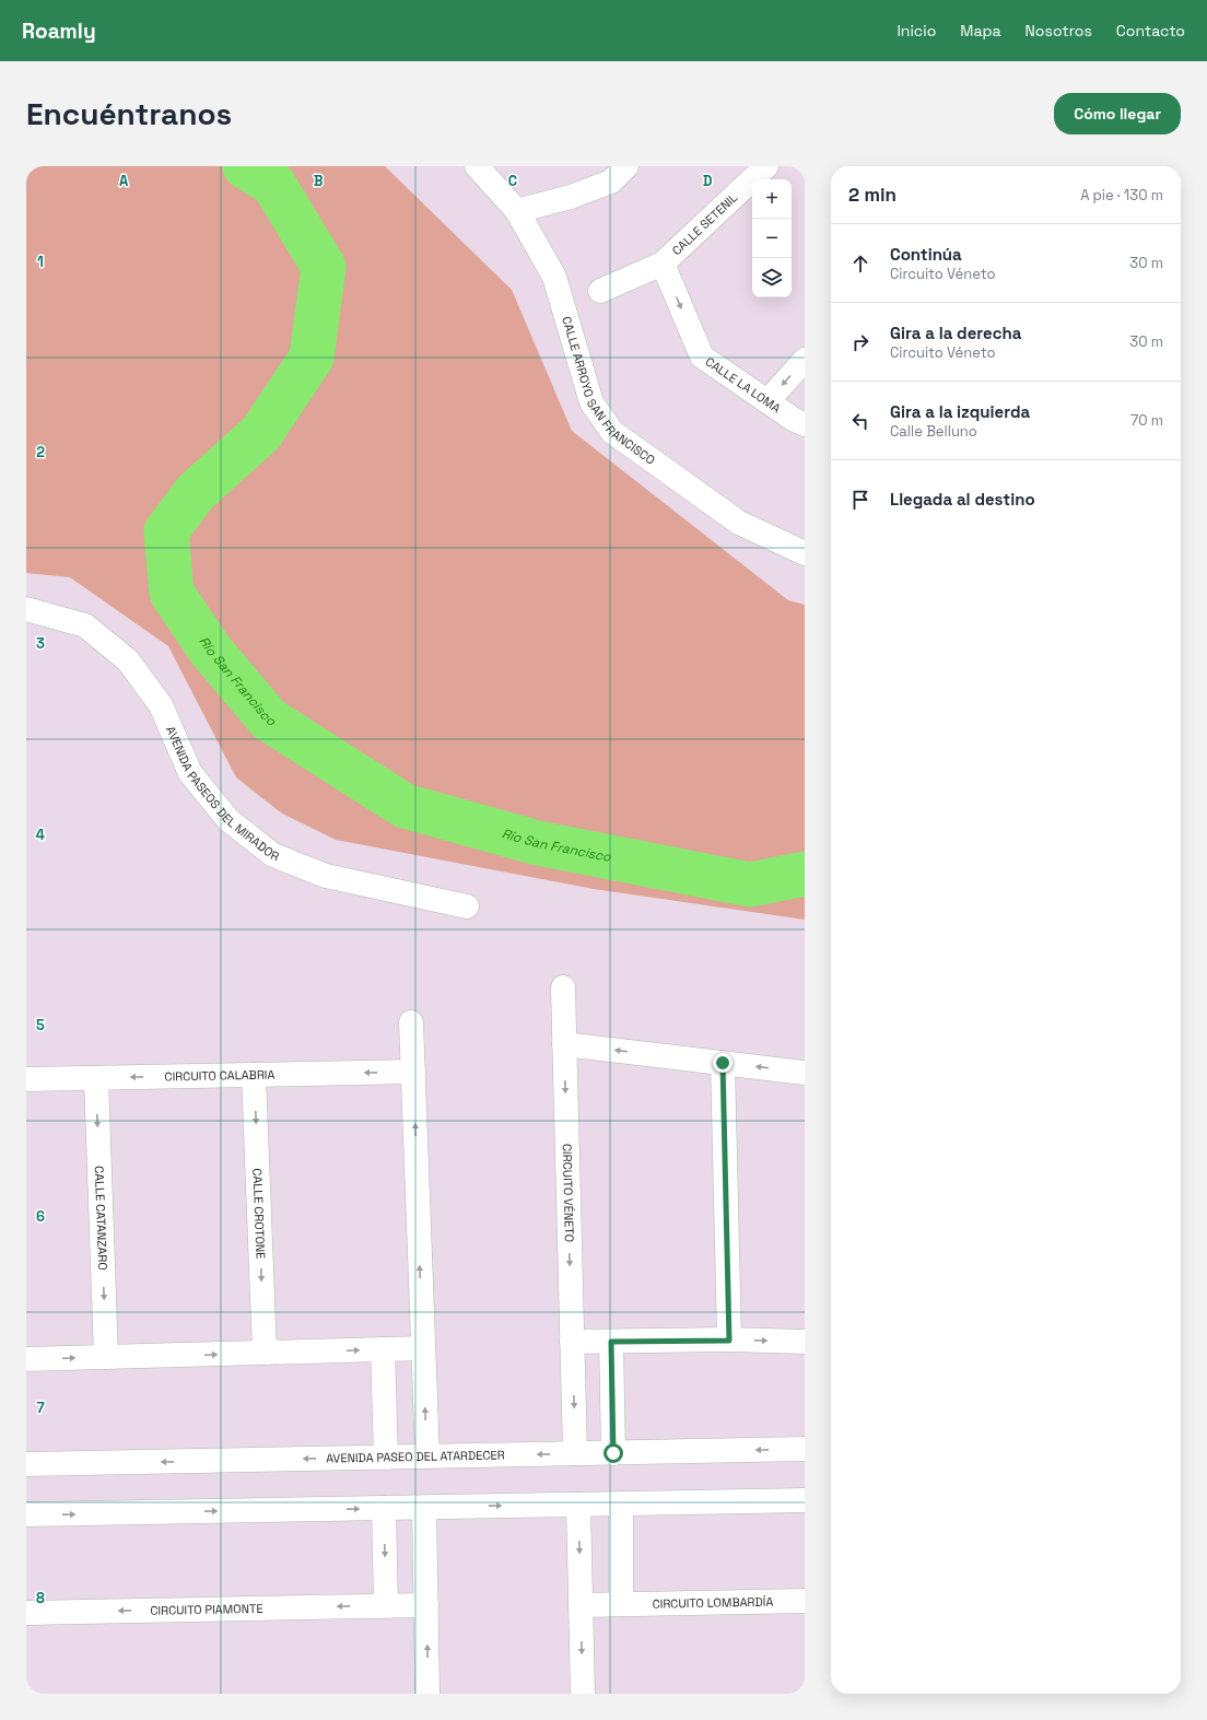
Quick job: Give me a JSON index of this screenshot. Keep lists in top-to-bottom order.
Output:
{
  "streets": {
    "street": [
      "CALLE SETENIL",
      "CALLE LA LOMA",
      "CALLE ARROYO SAN FRANCISCO",
      "AVENIDA PASEOS DEL MIRADOR",
      "CIRCUITO CALABRIA",
      "CIRCUITO VÉNETO",
      "CALLE CROTONE",
      "CALLE CATANZARO",
      "AVENIDA PASEO DEL ATARDECER",
      "CIRCUITO LOMBARDÍA",
      "CIRCUITO PIAMONTE"
    ]
  },
  "crossings": [
    ["CALLE SETENIL", "CALLE LA LOMA"],
    ["CIRCUITO CALABRIA", "CALLE CROTONE"],
    ["CIRCUITO CALABRIA", "CALLE CATANZARO"],
    ["CIRCUITO VÉNETO", "AVENIDA PASEO DEL ATARDECER"]
  ],
  "one_way": ["CALLE LA LOMA", "CIRCUITO CALABRIA", "CALLE CATANZARO"],
  "water": ["Río San Francisco"],
  "page": {
    "header": "Roamly",
    "nav": [
      "Inicio",
      "Mapa",
      "Nosotros",
      "Contacto"
    ],
    "buttons": "Cómo llegar",
    "title": "Encuéntranos",
    "heading": ["2 min", "A pie · 130 m"],
    "map_buttons": ["+", "−"],
    "list": [
      ["Continúa", "Circuito Véneto", "30 m"],
      ["Gira a la derecha", "Circuito Véneto", "30 m"],
      ["Gira a la izquierda", "Calle Belluno", "70 m"],
      "Llegada al destino"
    ]
  },
  "grid": {
    "columns": [
      "A",
      "B",
      "C",
      "D"
    ],
    "rows": [
      "1",
      "2",
      "3",
      "4",
      "5",
      "6",
      "7",
      "8"
    ]
  }
}
